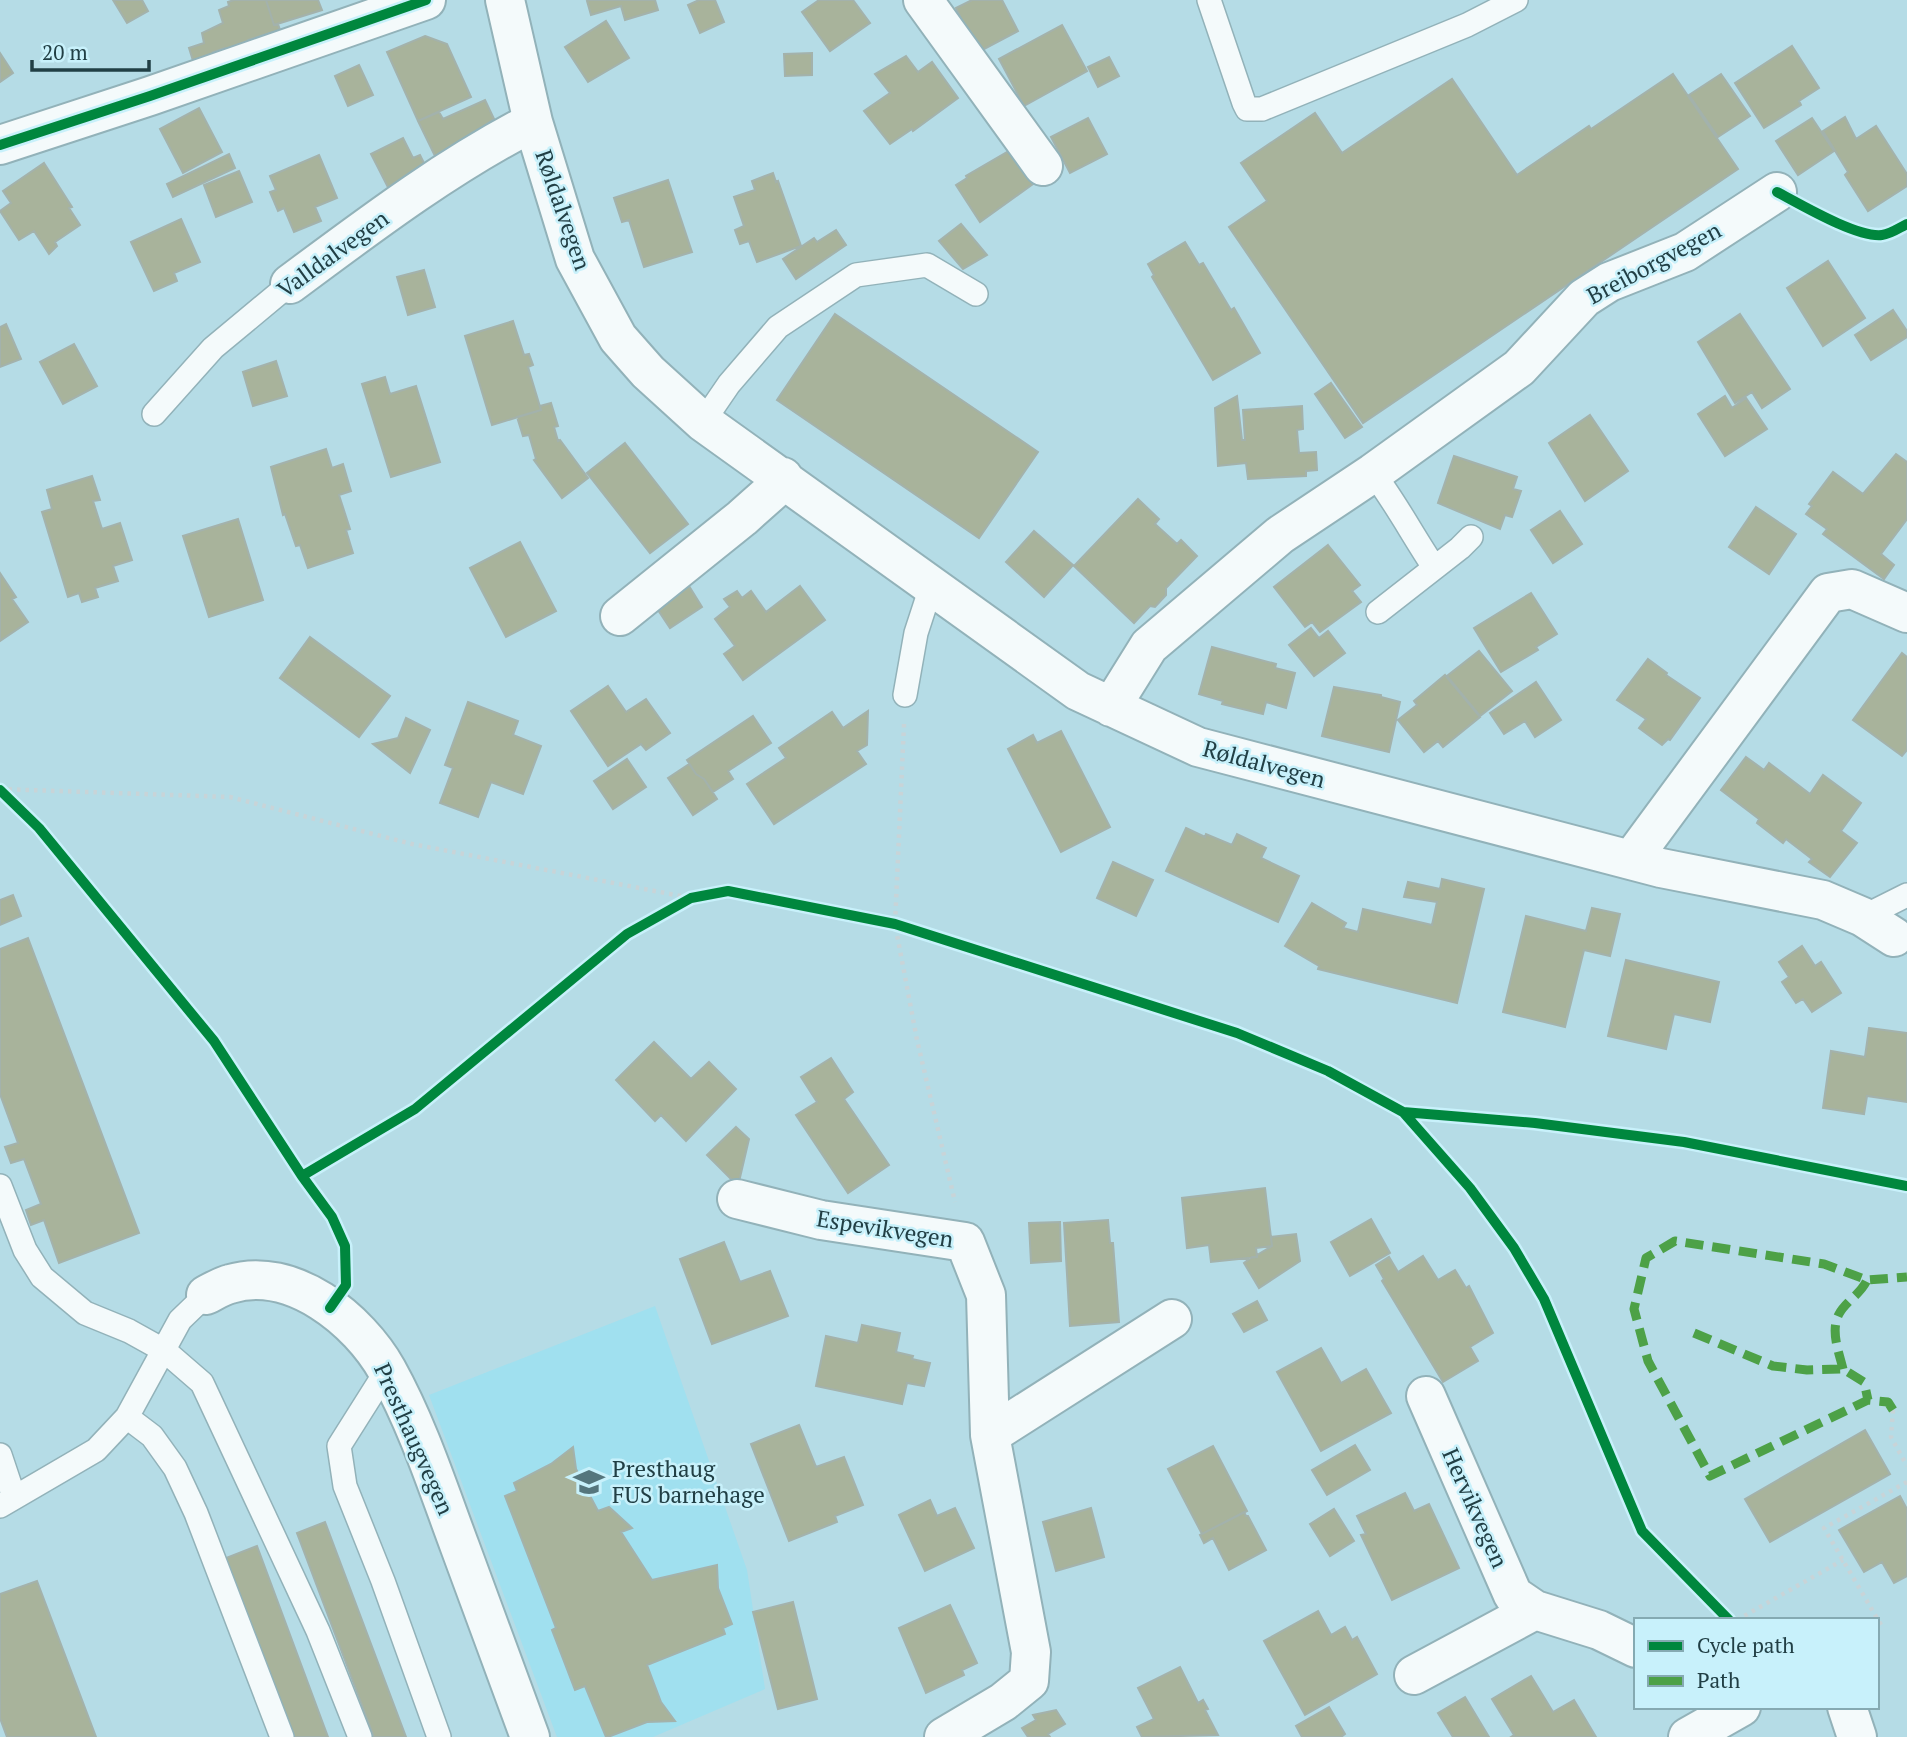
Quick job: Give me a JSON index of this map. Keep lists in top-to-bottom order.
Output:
{
  "streets": {
    "street": [
      "Røldalvegen",
      "Valldalvegen",
      "Breiborgvegen",
      "Espevikvegen",
      "Presthaugvegen",
      "Hervikvegen"
    ]
  },
  "crossings": [
    ["Røldalvegen", "Valldalvegen"],
    ["Røldalvegen", "Breiborgvegen"]
  ],
  "places": {
    "school or university": ["Presthaug FUS barnehage"]
  },
  "legend": ["Cycle path", "Path"],
  "scale_bar": "20 m"
}
